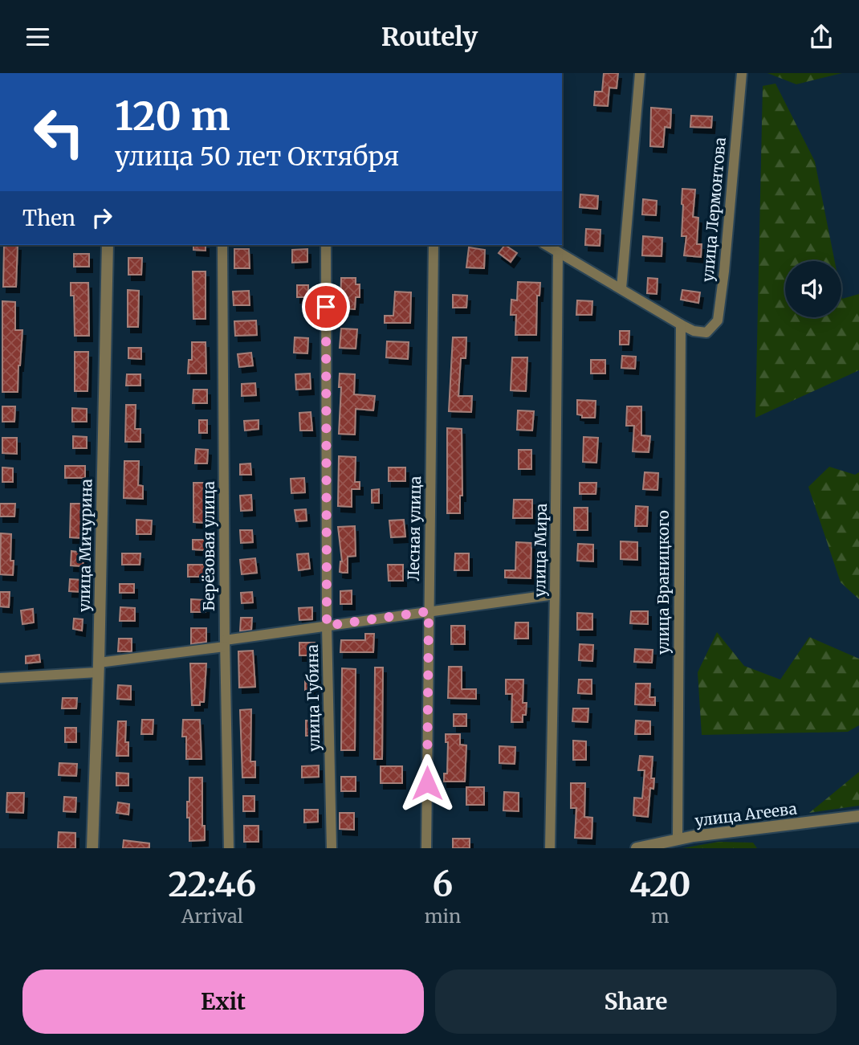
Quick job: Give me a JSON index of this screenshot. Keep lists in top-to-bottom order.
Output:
{
  "streets": {
    "street": [
      "улица Лермонтова",
      "Лесная улица",
      "улица Мичурина",
      "Берёзовая улица",
      "улица Мира",
      "улица Враницкого",
      "улица Губина",
      "улица Агеева"
    ]
  },
  "crossings": [
    ["улица Лермонтова", "улица Враницкого"],
    ["улица Враницкого", "улица Агеева"]
  ],
  "page": {
    "header": "Routely",
    "turn": ["120 m", "улица 50 лет Октября"],
    "then": "Then",
    "eta": [
      "22:46",
      "Arrival",
      "6",
      "min",
      "420",
      "m"
    ],
    "buttons": ["Exit", "Share"]
  }
}
